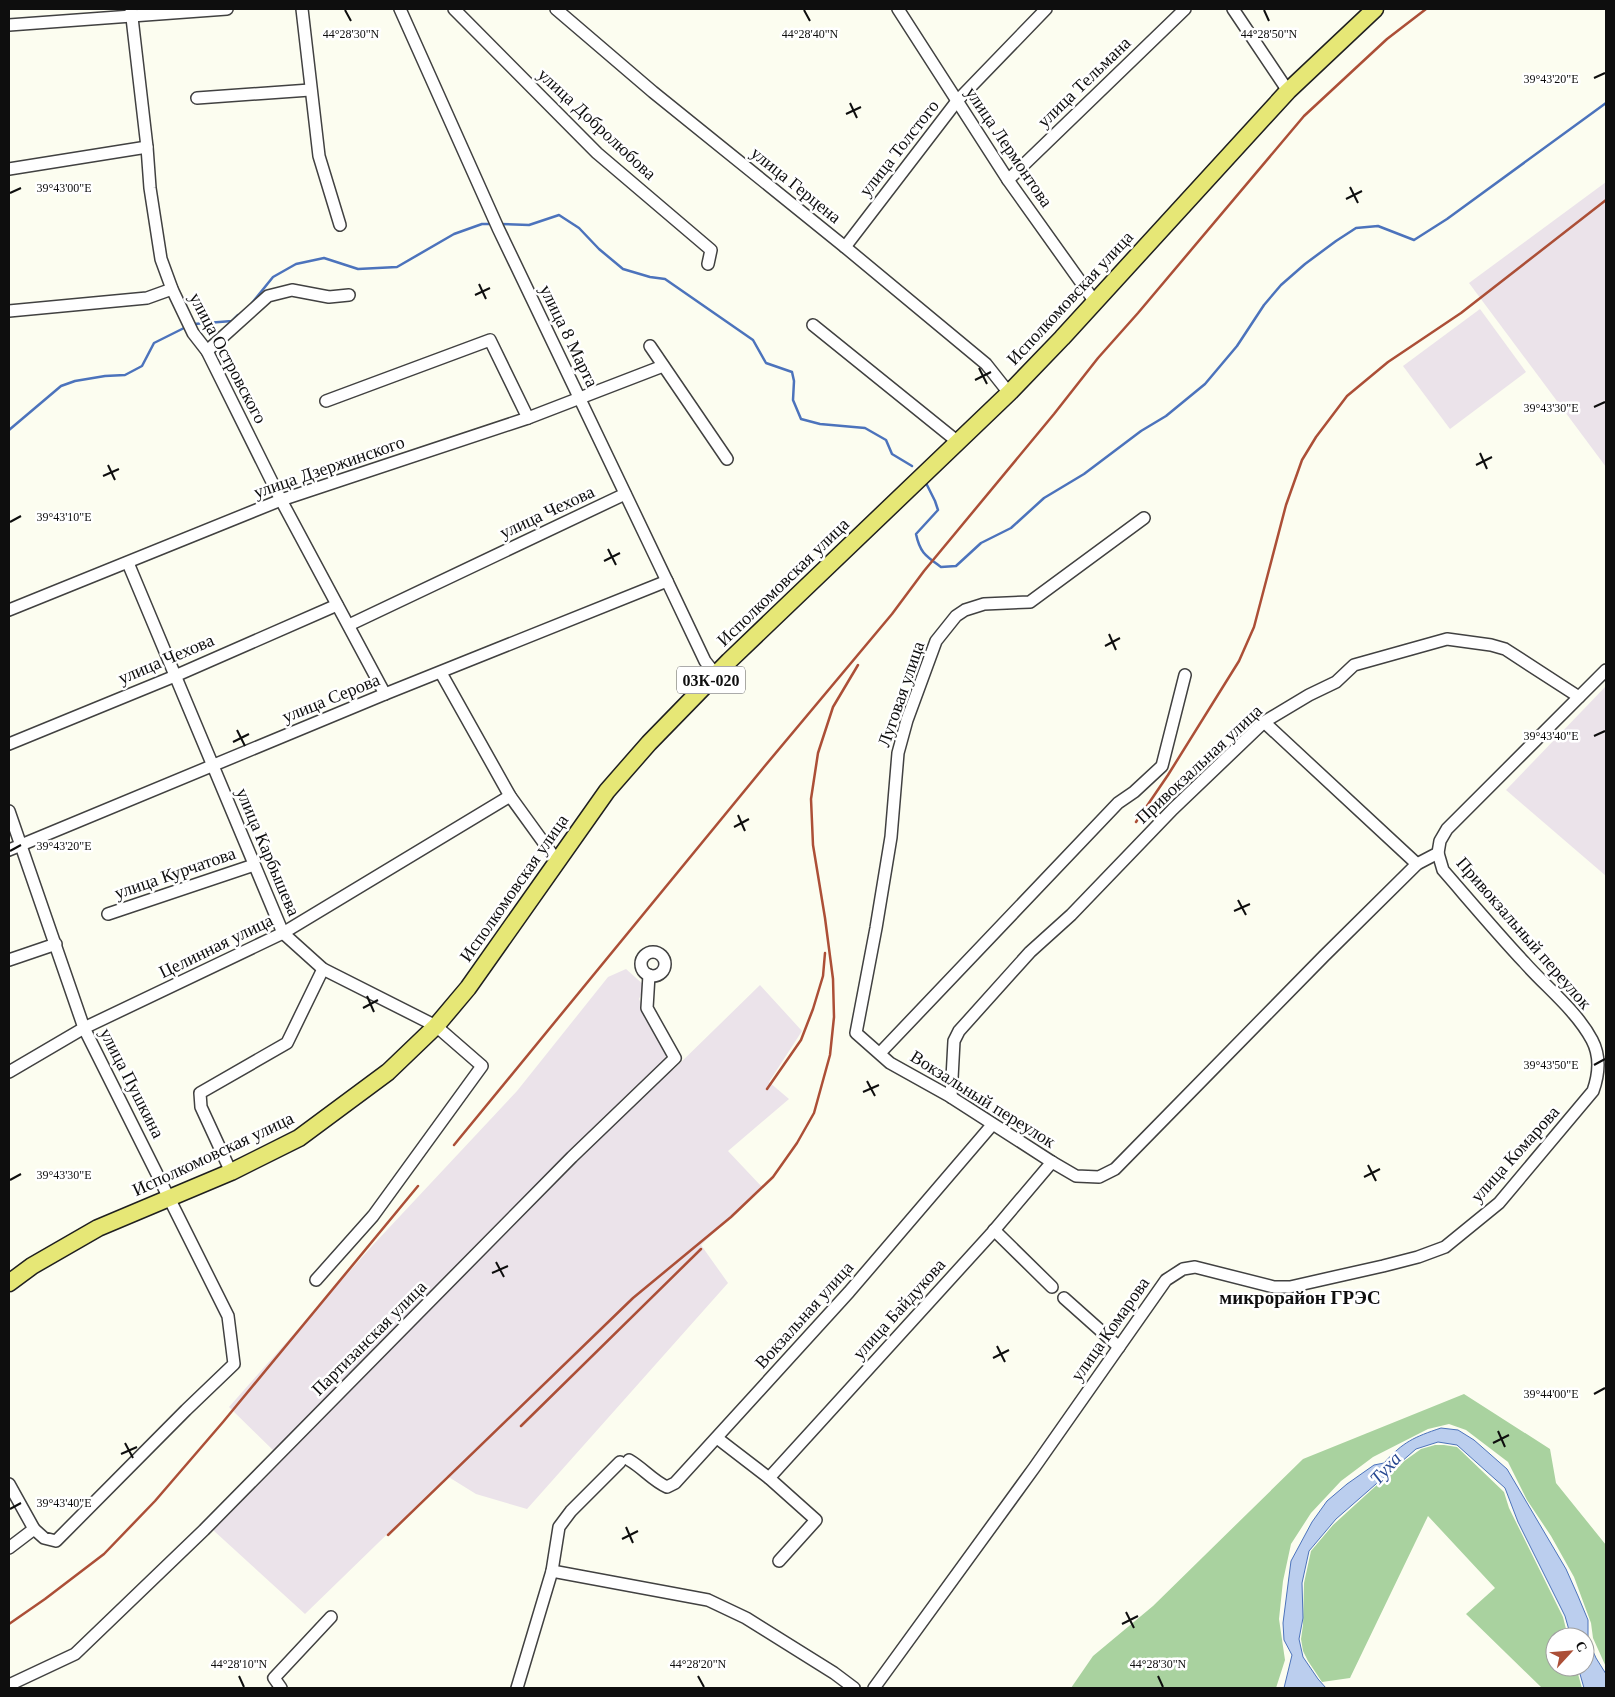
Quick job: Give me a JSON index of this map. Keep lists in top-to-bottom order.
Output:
{
  "streets": {
    "main road": ["Исполкомовская улица", "03К-020"],
    "street": [
      "улица Тельмана",
      "улица Добролюбова",
      "улица Лермонтова",
      "улица Толстого",
      "улица Герцена",
      "улица 8 Марта",
      "улица Островского",
      "улица Дзержинского",
      "улица Чехова",
      "Луговая улица",
      "улица Серова",
      "Привокзальная улица",
      "улица Карбышева",
      "улица Курчатова",
      "Привокзальный переулок",
      "Целинная улица",
      "улица Пушкина",
      "Вокзальный переулок",
      "улица Комарова",
      "улица Байдукова",
      "Вокзальная улица",
      "Партизанская улица"
    ]
  },
  "crossings": [
    ["улица Тельмана", "улица Лермонтова"],
    ["улица Лермонтова", "улица Толстого"],
    ["улица Лермонтова", "Исполкомовская улица"],
    ["улица Толстого", "улица Герцена"],
    ["улица Герцена", "Исполкомовская улица"],
    ["Исполкомовская улица", "улица 8 Марта"],
    ["Исполкомовская улица", "улица Карбышева"],
    ["Исполкомовская улица", "улица Пушкина"],
    ["улица 8 Марта", "улица Дзержинского"],
    ["улица 8 Марта", "улица Чехова"],
    ["улица 8 Марта", "улица Серова"],
    ["улица Островского", "улица Дзержинского"],
    ["улица Островского", "улица Чехова"],
    ["улица Островского", "улица Серова"],
    ["улица Дзержинского", "улица Карбышева"],
    ["улица Чехова", "улица Карбышева"],
    ["Луговая улица", "Вокзальный переулок"],
    ["улица Серова", "улица Карбышева"],
    ["улица Серова", "улица Пушкина"],
    ["Привокзальная улица", "Вокзальный переулок"],
    ["улица Карбышева", "улица Курчатова"],
    ["улица Карбышева", "Целинная улица"],
    ["Привокзальный переулок", "улица Комарова"],
    ["Целинная улица", "улица Пушкина"],
    ["Вокзальный переулок", "улица Байдукова"],
    ["Вокзальный переулок", "Вокзальная улица"]
  ],
  "districts": ["микрорайон ГРЭС"],
  "water": ["Туха"],
  "north": "top right",
  "coordinates": [
    "44°28'30\"N",
    "44°28'40\"N",
    "44°28'50\"N",
    "39°43'20\"E",
    "39°43'00\"E",
    "39°43'30\"E",
    "39°43'10\"E",
    "39°43'40\"E",
    "39°43'50\"E",
    "39°44'00\"E",
    "44°28'10\"N",
    "44°28'20\"N"
  ]
}
